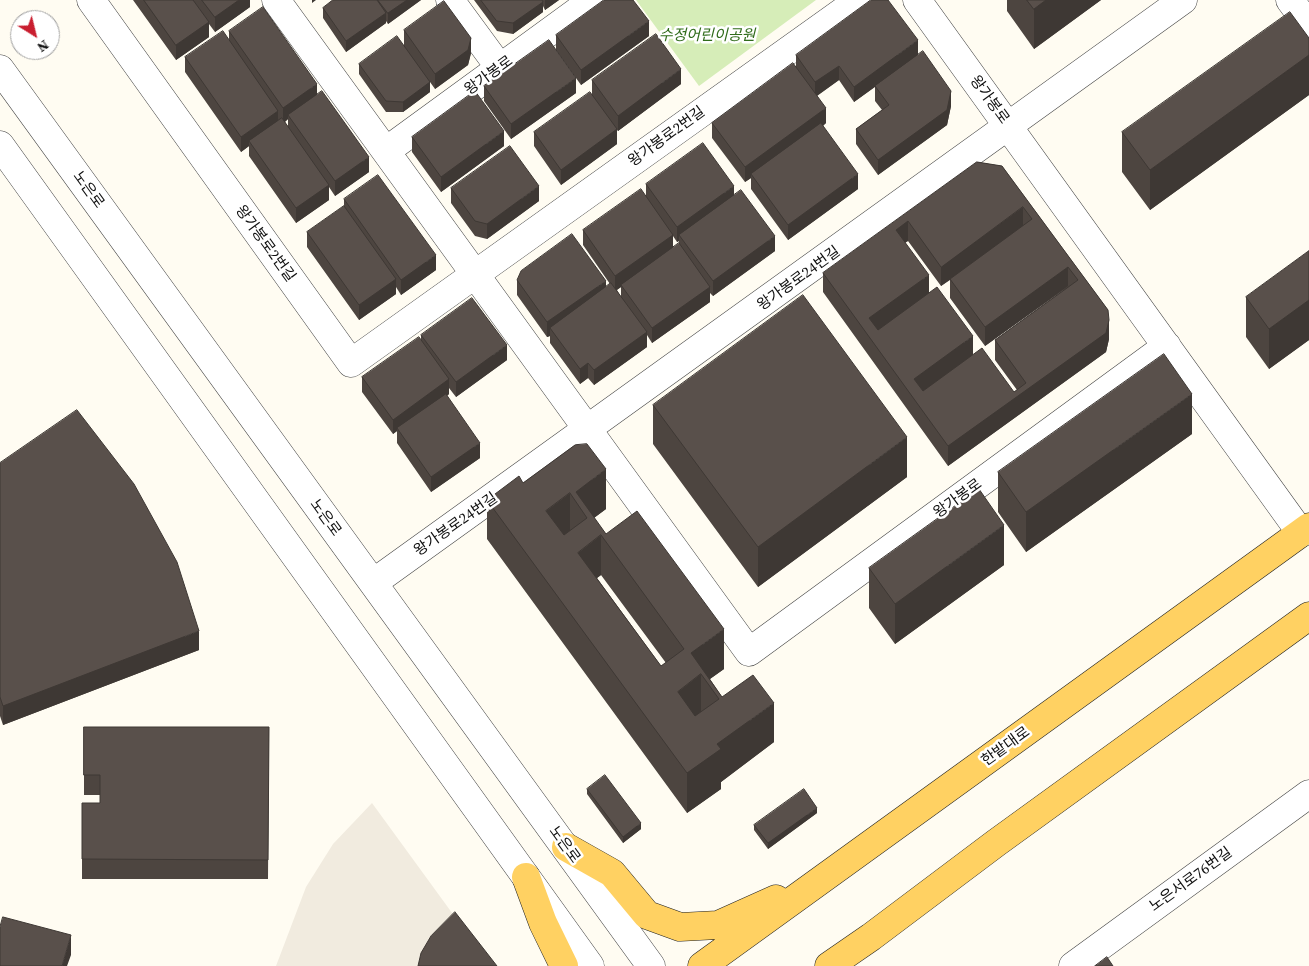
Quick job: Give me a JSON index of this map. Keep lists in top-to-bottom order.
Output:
{
  "streets": {
    "main road": ["한밭대로"],
    "street": [
      "왕가봉로",
      "왕가봉로2번길",
      "노은로",
      "왕가봉로24번길",
      "노은서로76번길"
    ]
  },
  "crossings": [
    ["왕가봉로", "왕가봉로24번길"],
    ["왕가봉로", "한밭대로"],
    ["노은로", "왕가봉로24번길"]
  ],
  "parks": ["수정어린이공원"],
  "north": "bottom right"
}
